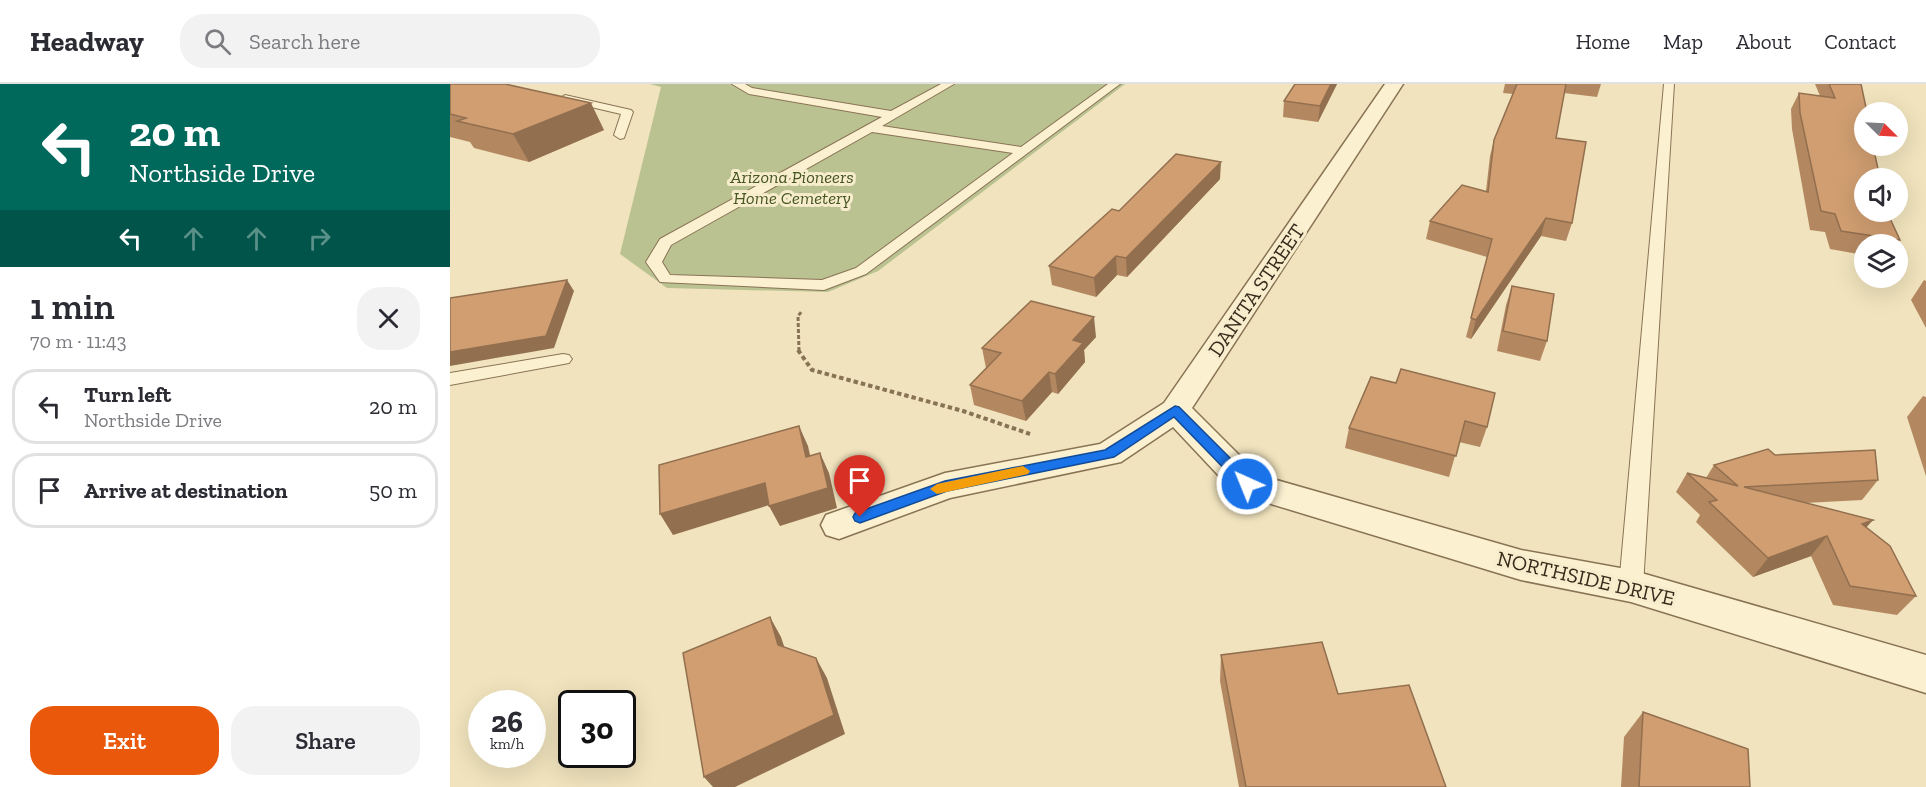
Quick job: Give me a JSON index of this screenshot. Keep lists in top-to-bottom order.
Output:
{
  "streets": {
    "street": ["DANITA STREET", "NORTHSIDE DRIVE"]
  },
  "crossings": [
    ["DANITA STREET", "NORTHSIDE DRIVE"]
  ],
  "parks": ["Arizona Pioneers Home Cemetery"],
  "north": "bottom right",
  "page": {
    "header": "Headway",
    "search": "Search here",
    "nav": [
      "Home",
      "Map",
      "About",
      "Contact"
    ],
    "turn": ["20 m", "Northside Drive"],
    "heading": ["1 min", "70 m · 11:43"],
    "list": [
      {
        "name": "Turn left",
        "note": "Northside Drive",
        "value": "20 m"
      },
      {
        "name": "Arrive at destination",
        "value": "50 m"
      }
    ],
    "speed": "26 km/h",
    "limit": "30",
    "buttons": ["Exit", "Share"]
  }
}
